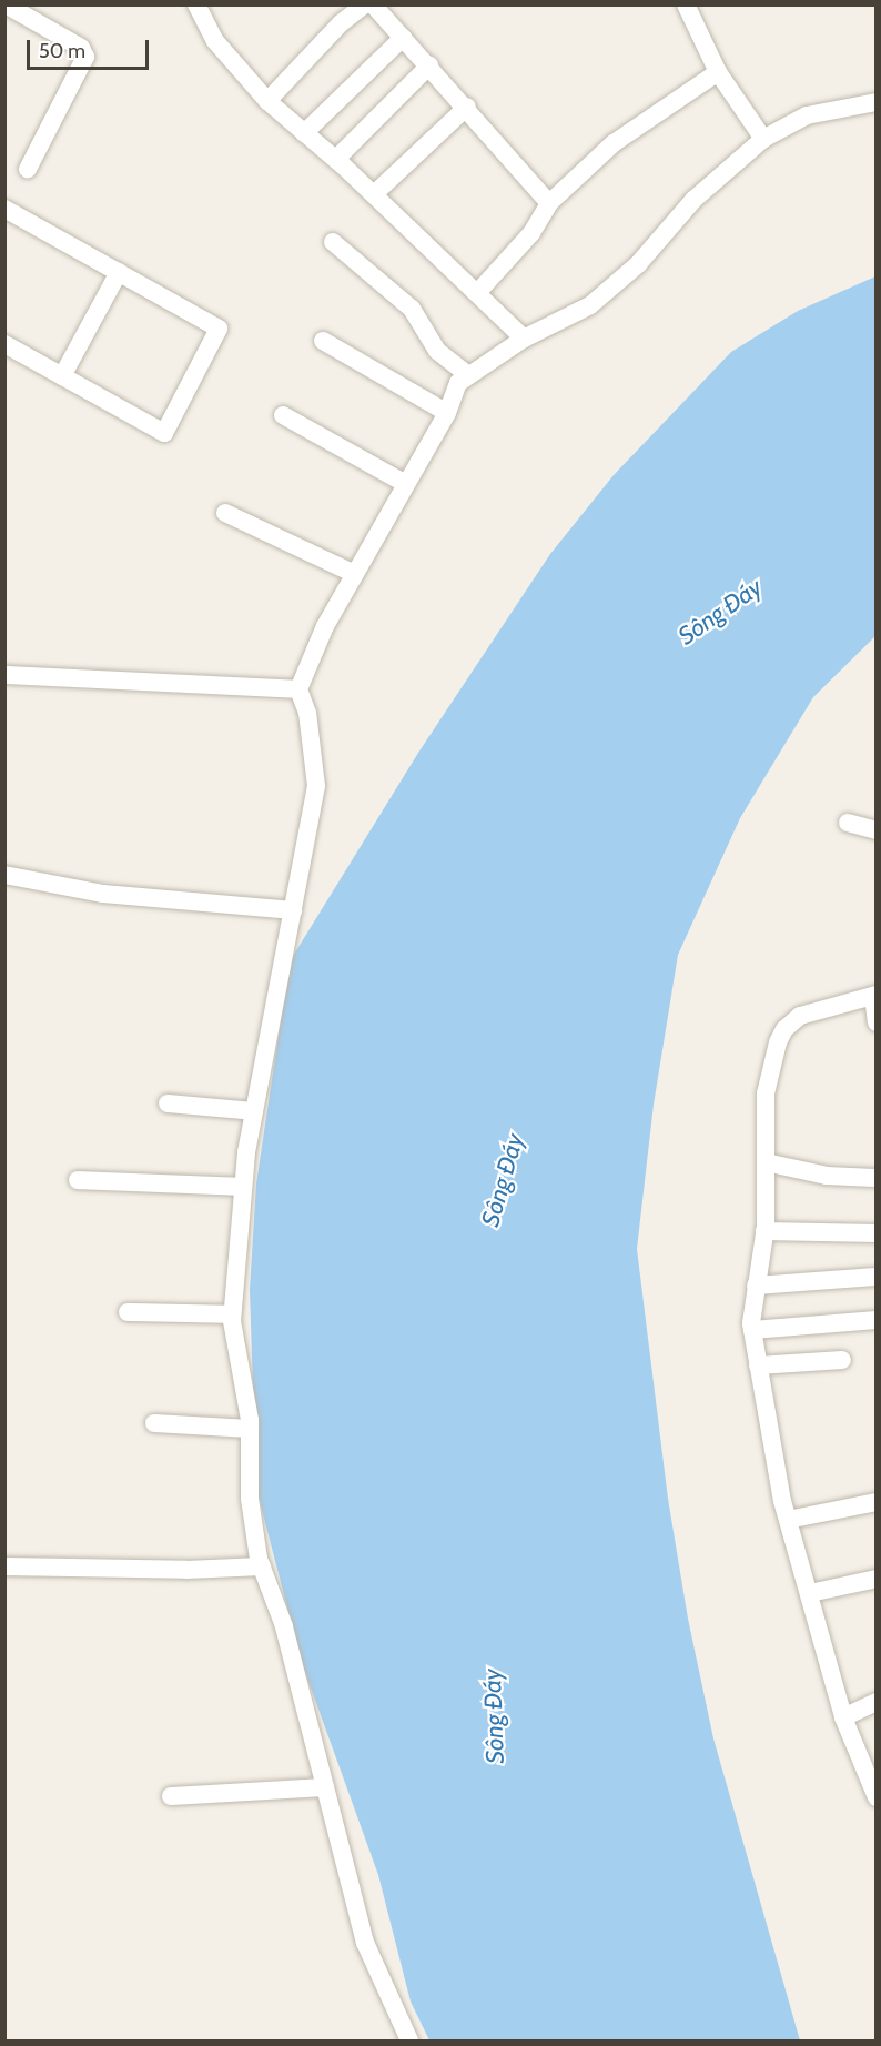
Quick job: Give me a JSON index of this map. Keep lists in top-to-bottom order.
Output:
{
  "water": ["Sông Đáy"],
  "scale_bar": "50 m"
}
